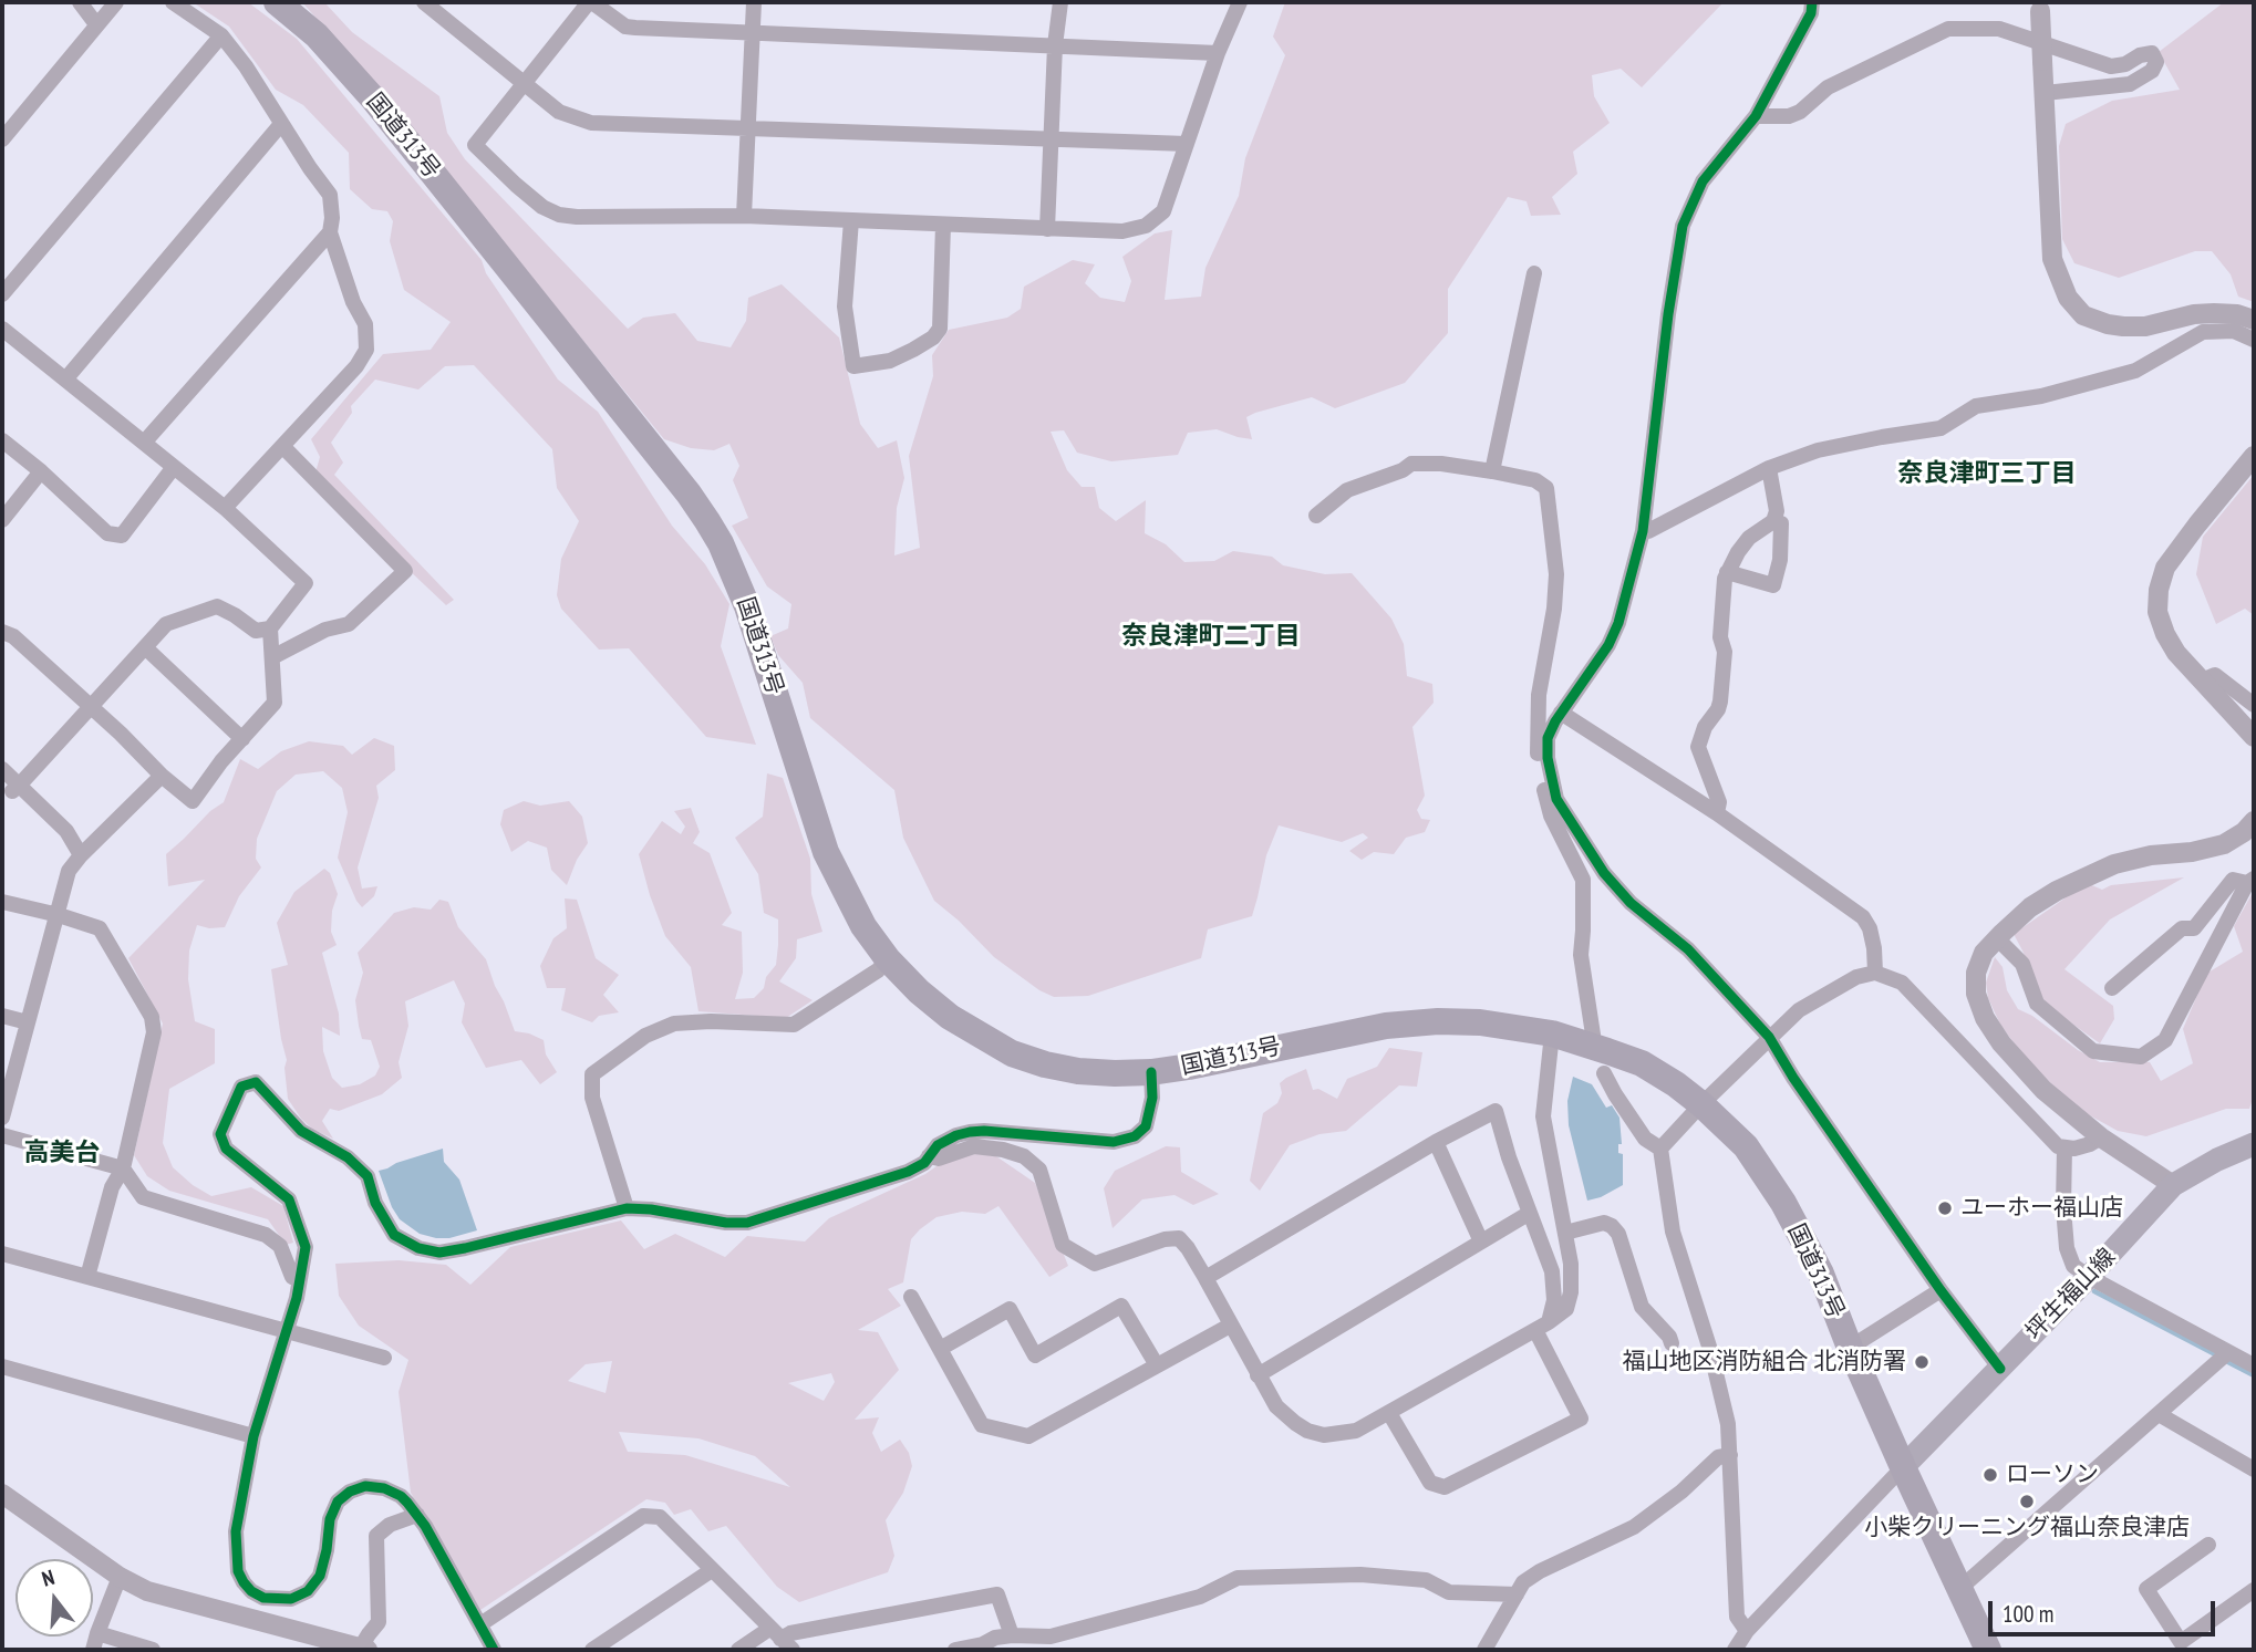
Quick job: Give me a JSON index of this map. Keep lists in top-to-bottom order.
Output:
{
  "streets": {
    "highway": ["国道313号"],
    "main road": ["坪生福山線"]
  },
  "crossings": [
    ["国道313号", "坪生福山線"]
  ],
  "districts": ["奈良津町三丁目", "奈良津町二丁目", "高美台"],
  "places": [
    "ユーホー福山店",
    "福山地区消防組合 北消防署",
    "ローソン",
    "小柴クリーニング福山奈良津店"
  ],
  "scale_bar": "100 m",
  "north": "top"
}
